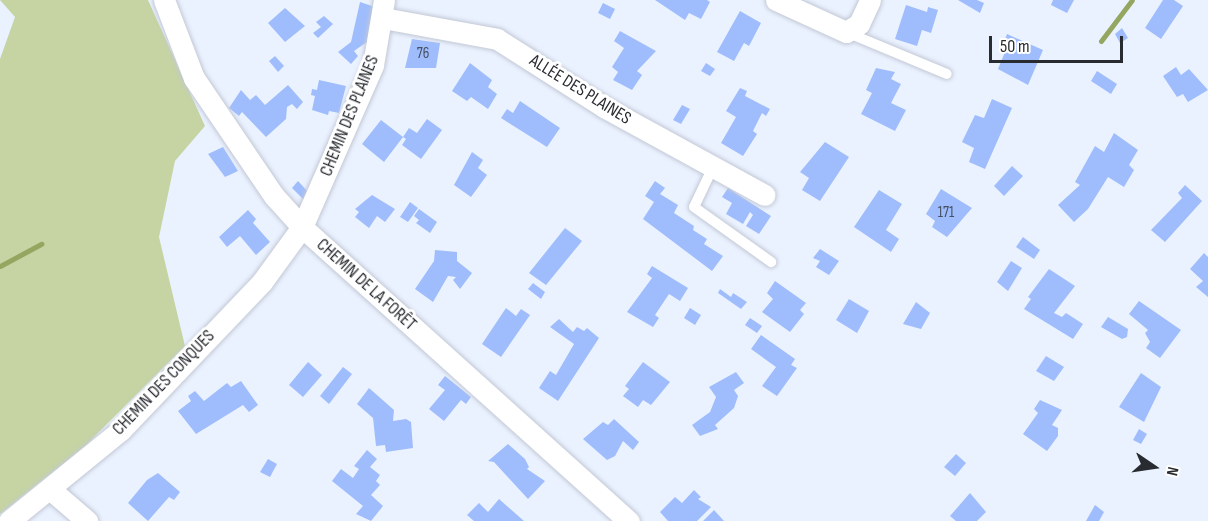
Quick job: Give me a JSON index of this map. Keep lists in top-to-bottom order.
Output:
{
  "streets": {
    "street": [
      "ALLÉE DES PLAINES",
      "CHEMIN DES PLAINES",
      "CHEMIN DE LA FORÊT",
      "CHEMIN DES CONQUES"
    ]
  },
  "crossings": [
    ["ALLÉE DES PLAINES", "CHEMIN DES PLAINES"],
    ["CHEMIN DES PLAINES", "CHEMIN DE LA FORÊT"],
    ["CHEMIN DES PLAINES", "CHEMIN DES CONQUES"],
    ["CHEMIN DE LA FORÊT", "CHEMIN DES CONQUES"]
  ],
  "house_numbers": ["76", "171"],
  "scale_bar": "50 m",
  "north": "right"
}
